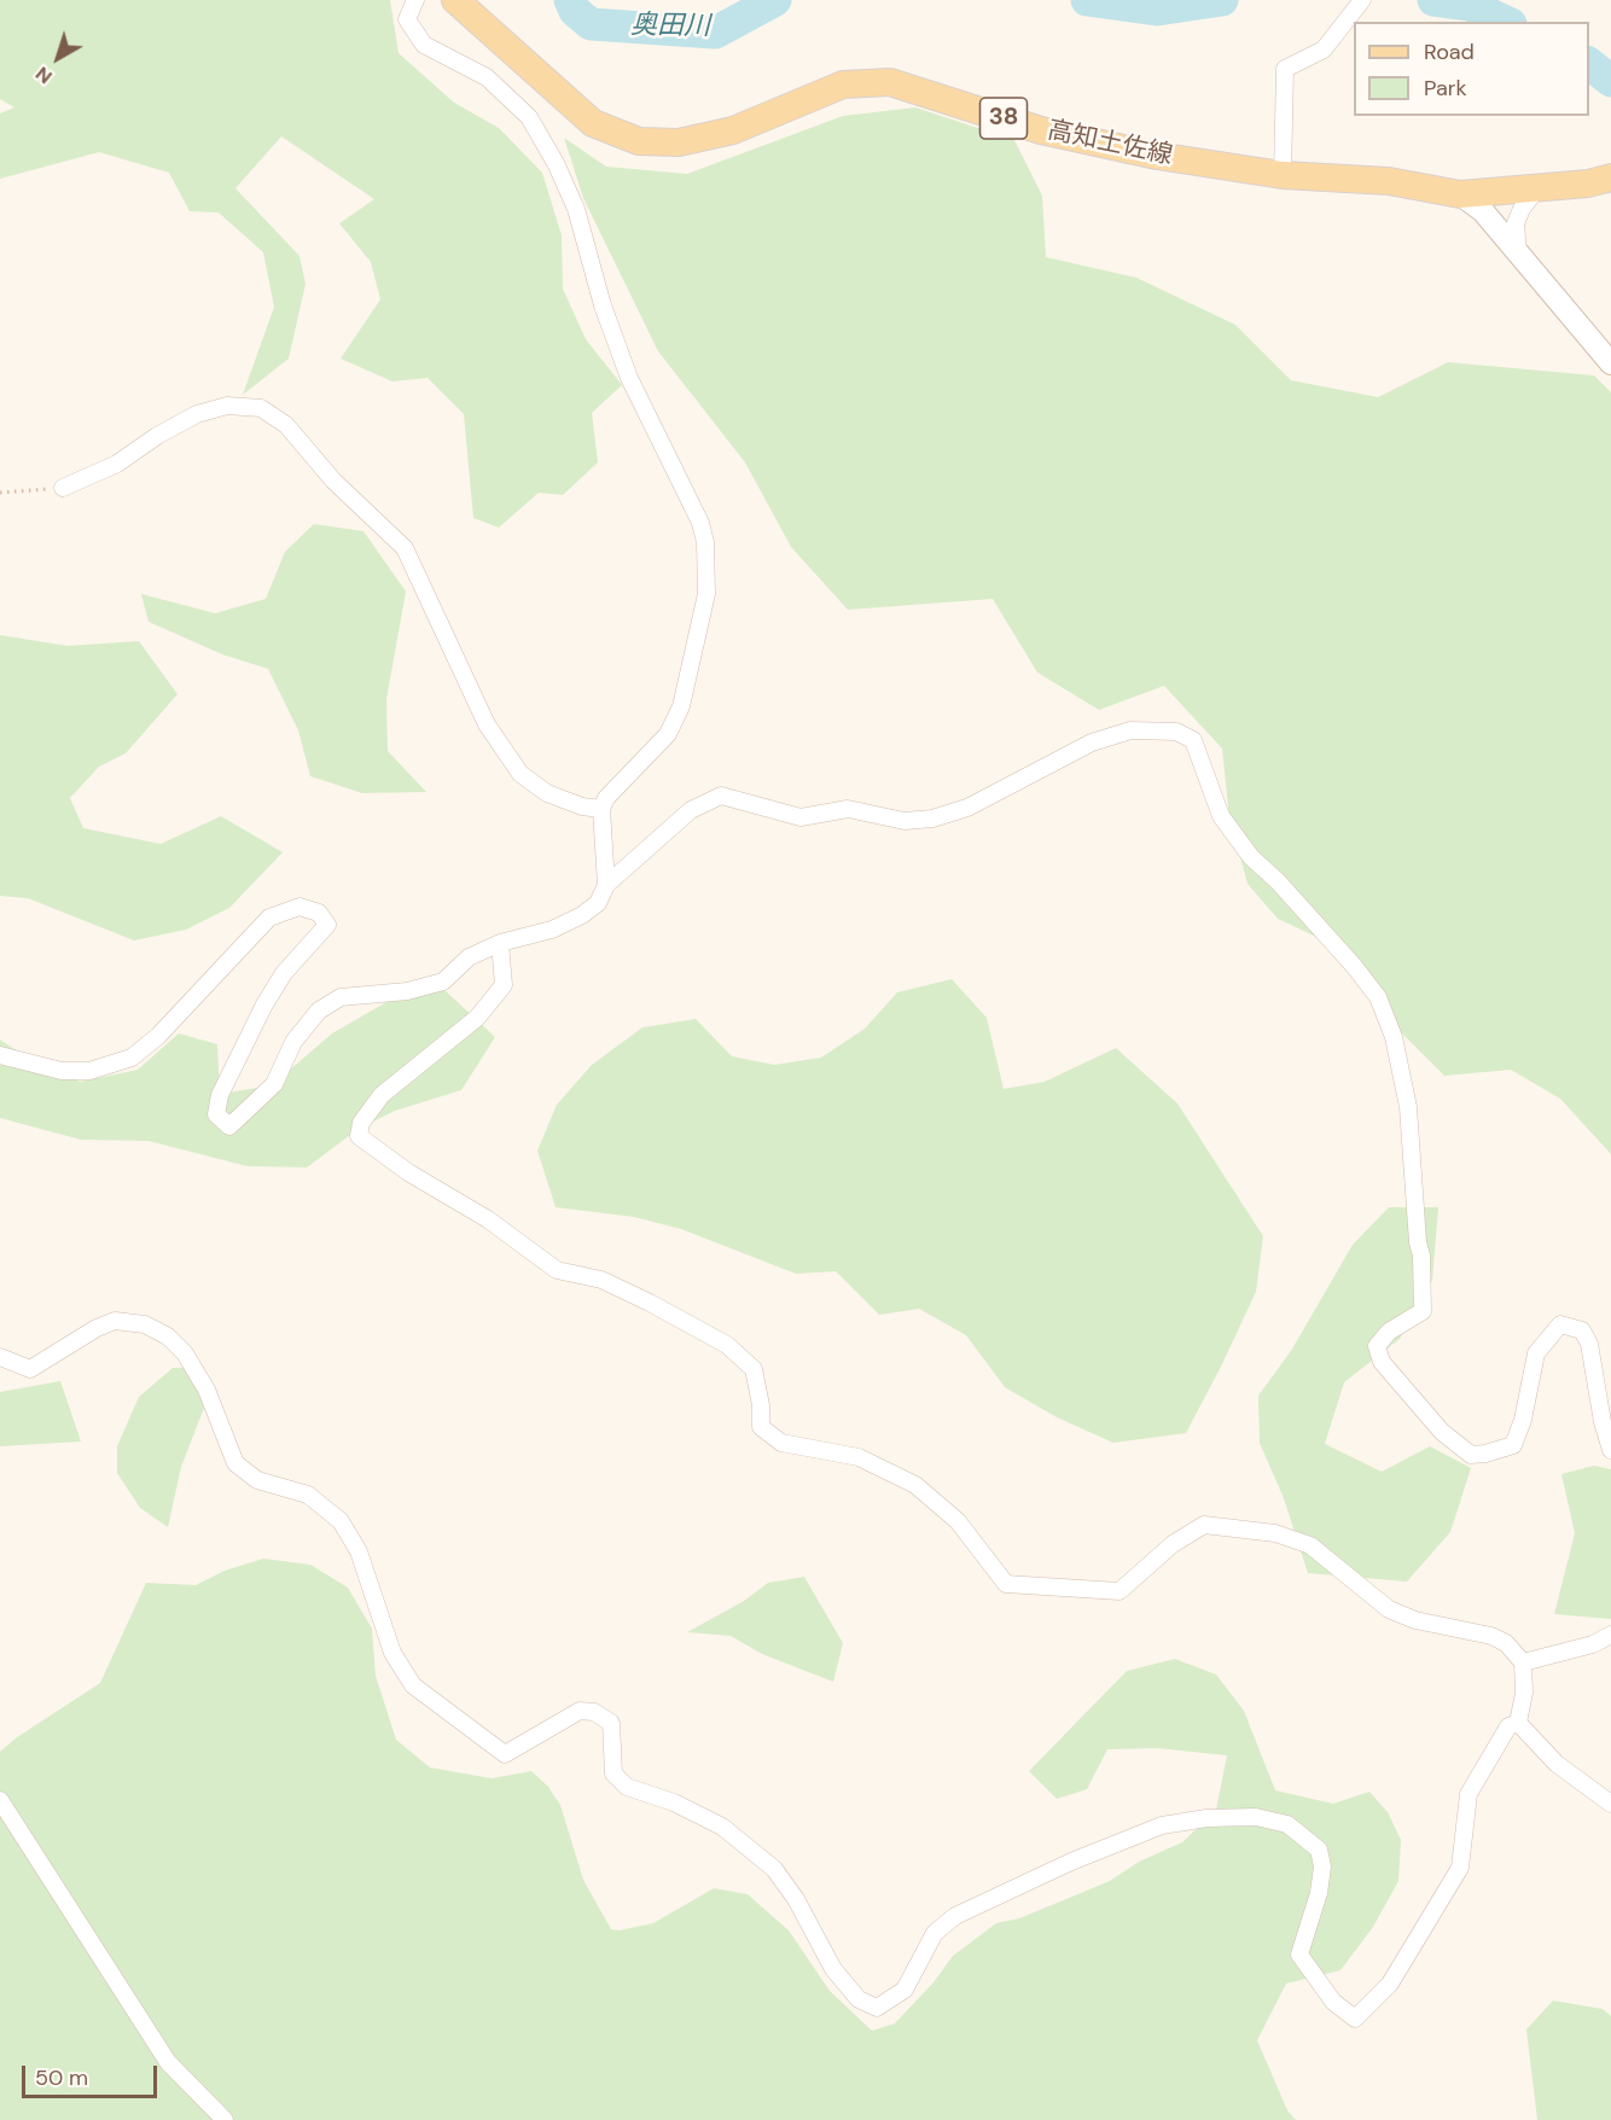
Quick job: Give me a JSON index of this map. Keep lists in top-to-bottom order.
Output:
{
  "streets": {
    "main road": ["38", "高知土佐線"]
  },
  "water": ["奥田川"],
  "legend": ["Road", "Park"],
  "scale_bar": "50 m",
  "north": "bottom left"
}
